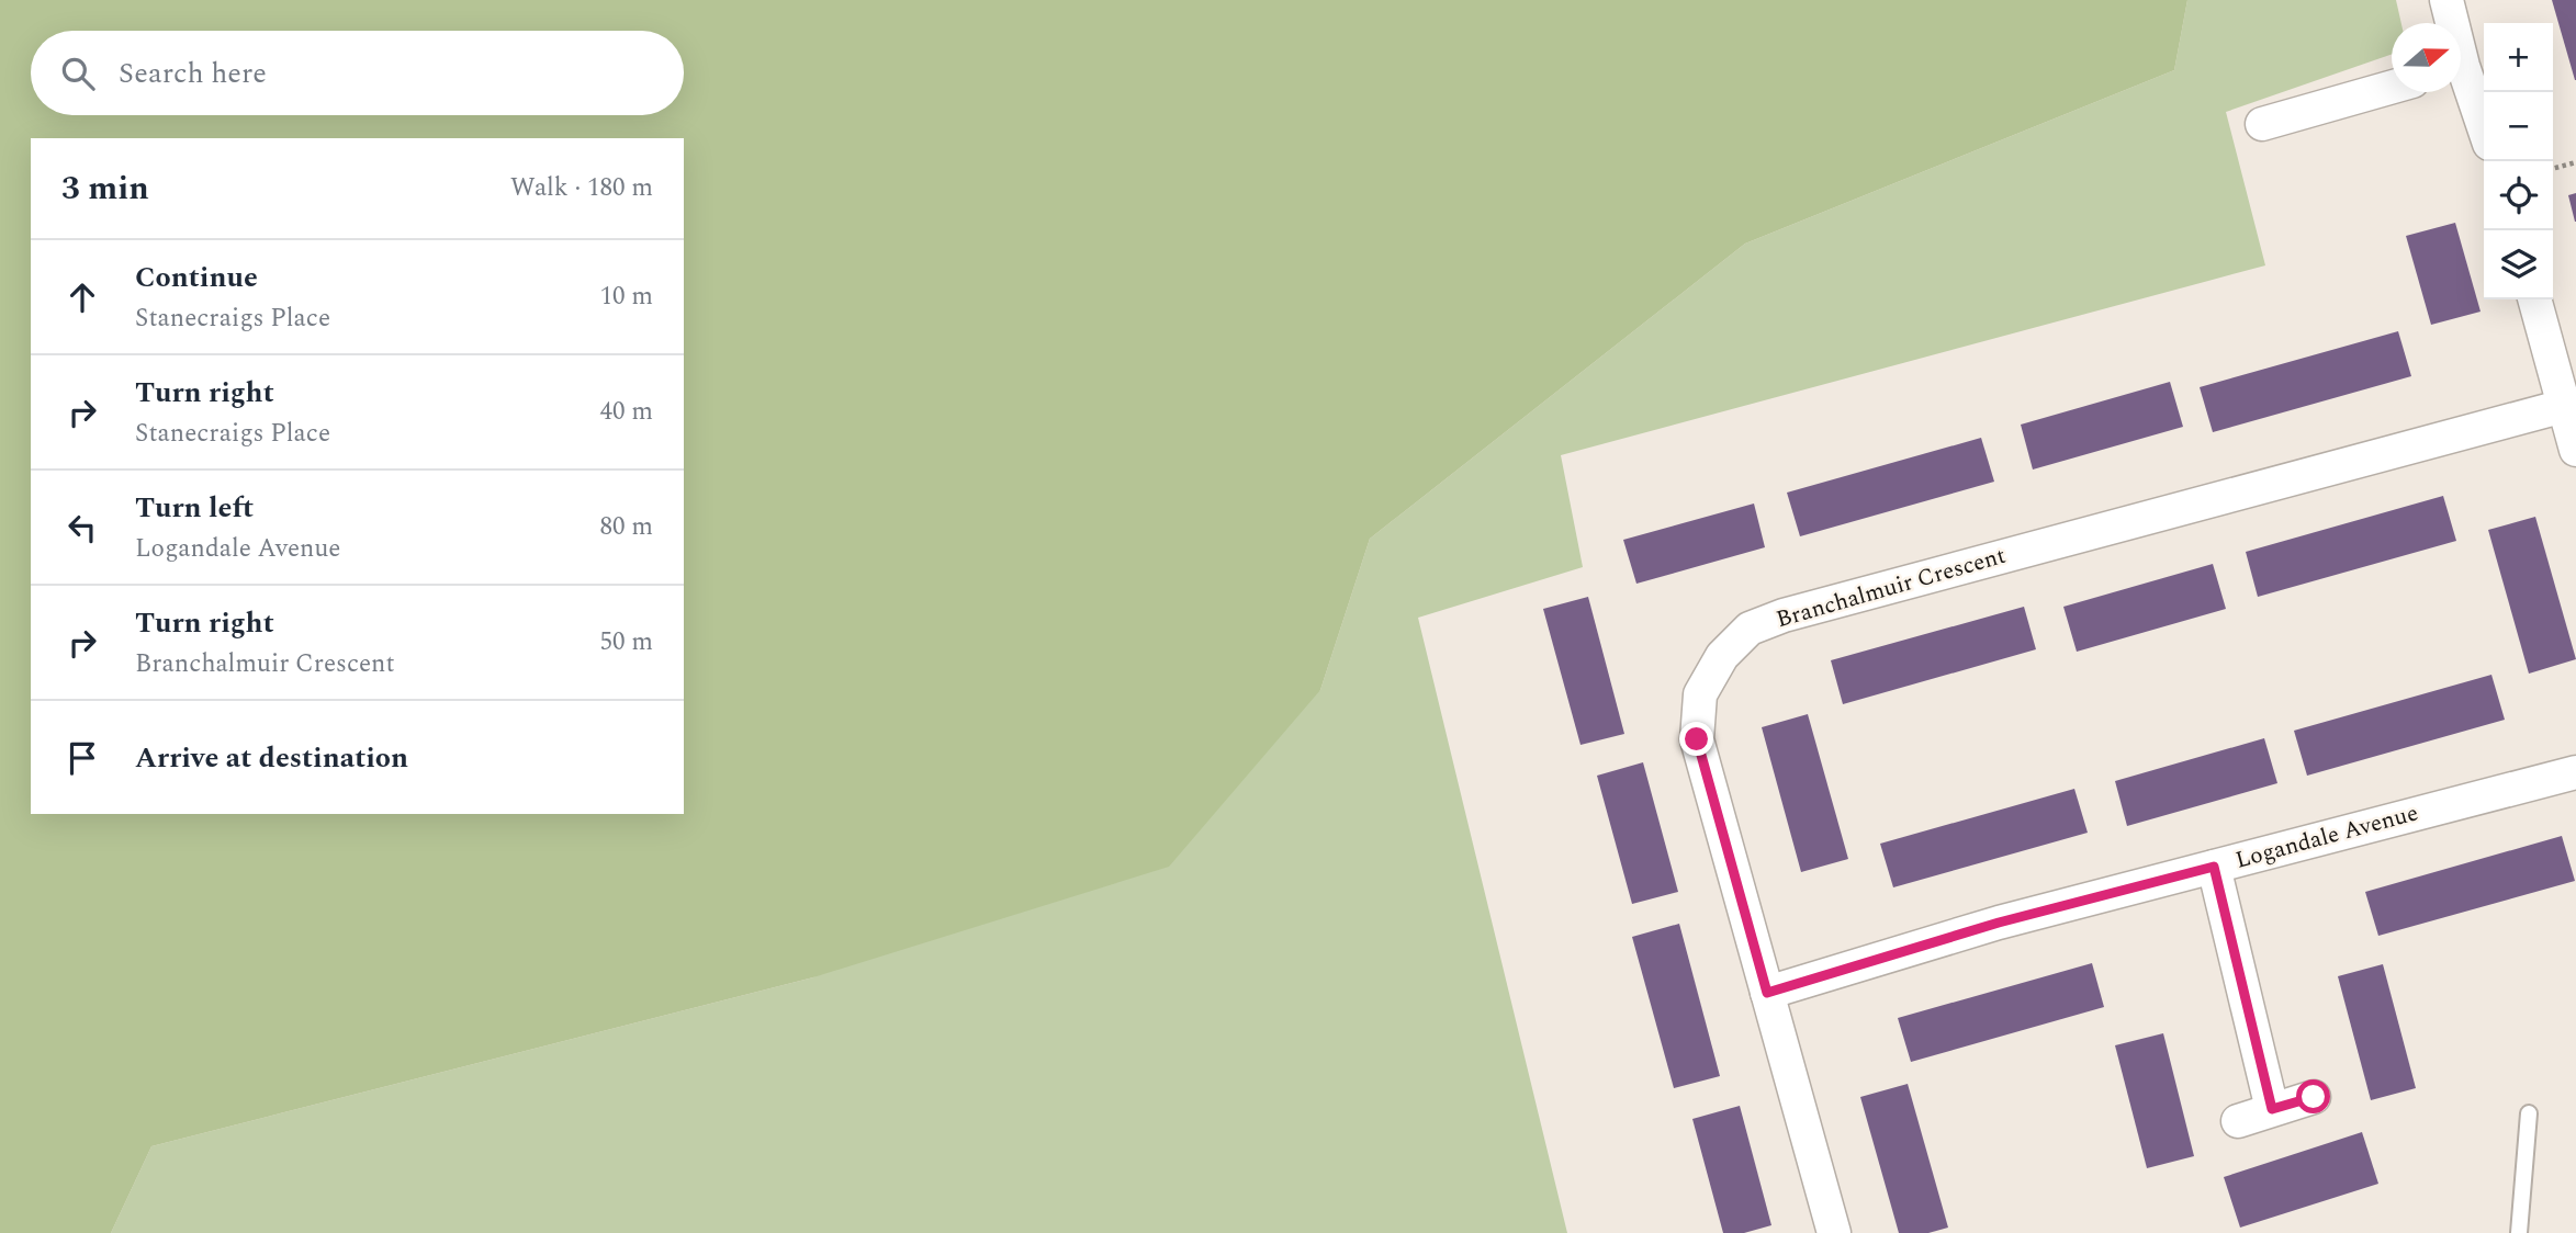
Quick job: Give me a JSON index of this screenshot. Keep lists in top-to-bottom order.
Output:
{
  "streets": {
    "street": ["Branchalmuir Crescent", "Logandale Avenue"]
  },
  "crossings": [
    ["Branchalmuir Crescent", "Logandale Avenue"]
  ],
  "north": "right",
  "page": {
    "map_buttons": ["+", "−"],
    "search": "Search here",
    "heading": ["3 min", "Walk · 180 m"],
    "list": [
      ["Continue", "Stanecraigs Place", "10 m"],
      ["Turn right", "Stanecraigs Place", "40 m"],
      ["Turn left", "Logandale Avenue", "80 m"],
      ["Turn right", "Branchalmuir Crescent", "50 m"],
      "Arrive at destination"
    ]
  }
}
